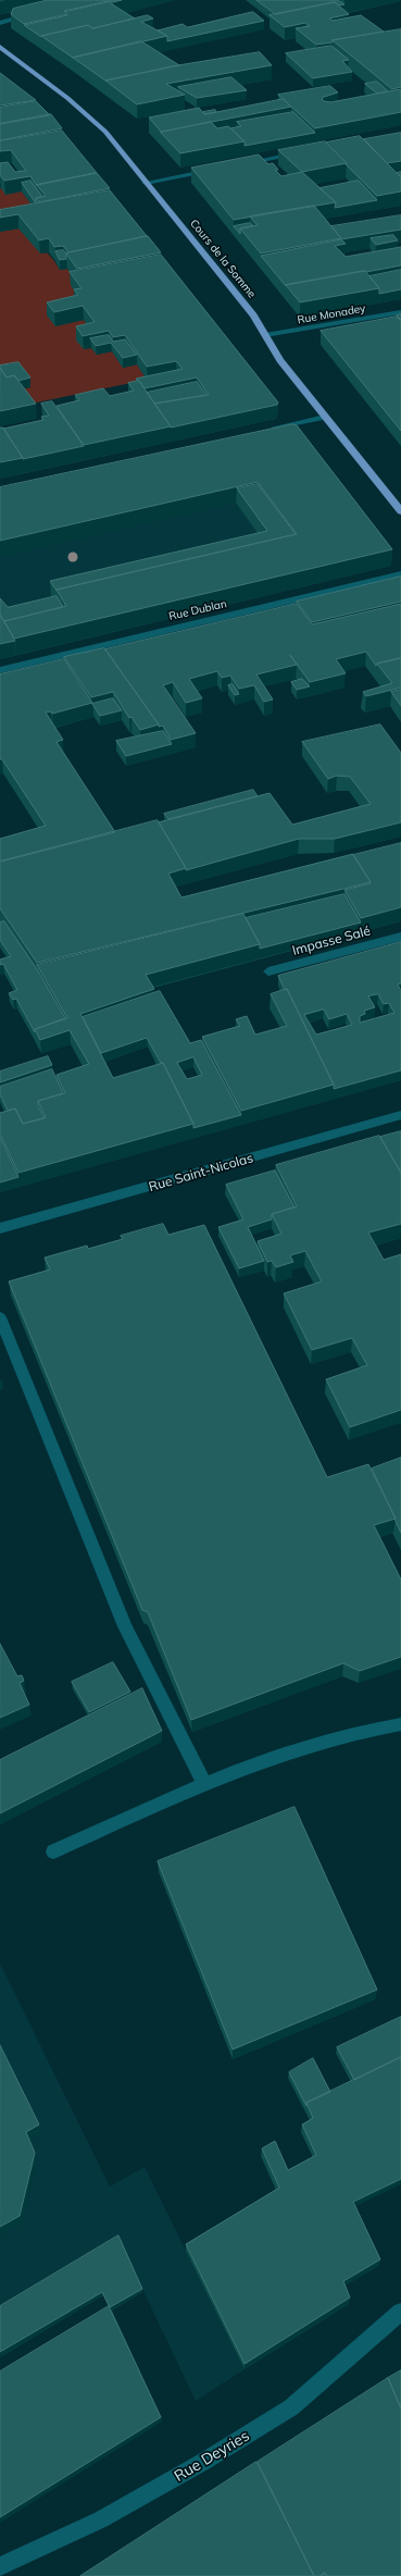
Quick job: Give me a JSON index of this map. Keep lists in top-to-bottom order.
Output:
{
  "streets": {
    "main road": ["Cours de la Somme"],
    "street": [
      "Rue Monadey",
      "Rue Dublan",
      "Impasse Salé",
      "Rue Saint-Nicolas",
      "Rue Deyries"
    ]
  },
  "crossings": [
    ["Cours de la Somme", "Rue Monadey"]
  ]
}
